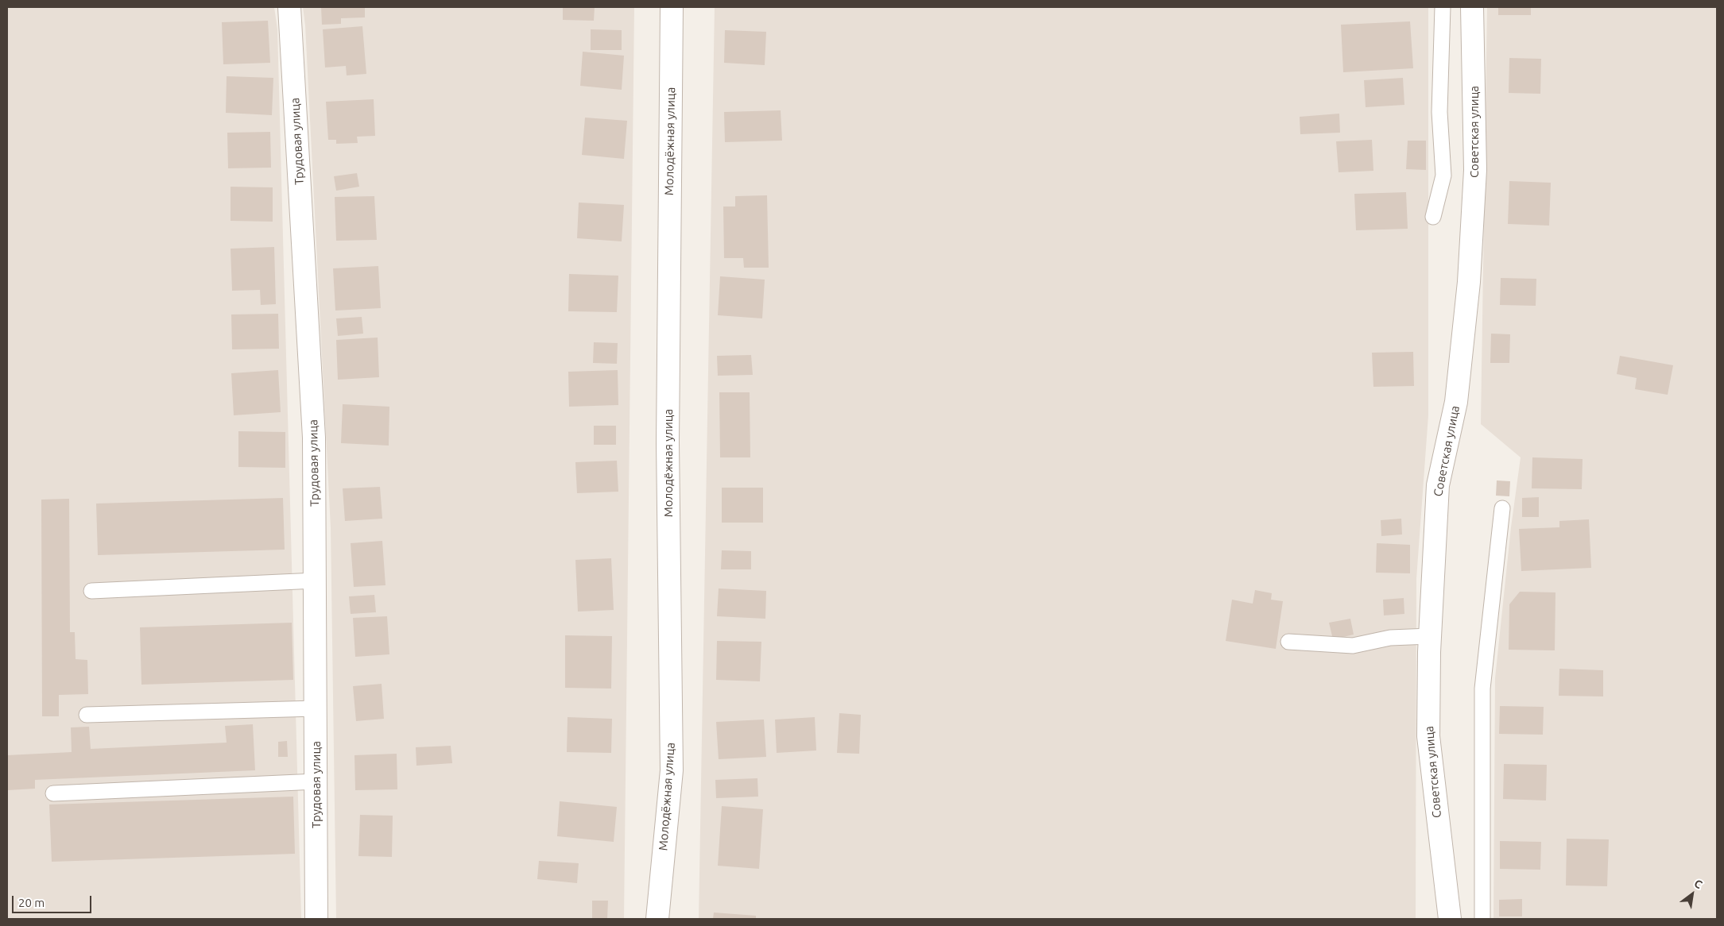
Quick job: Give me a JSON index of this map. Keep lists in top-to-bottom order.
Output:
{
  "streets": {
    "street": ["Советская улица", "Трудовая улица", "Молодёжная улица"]
  },
  "scale_bar": "20 m",
  "north": "top right"
}
